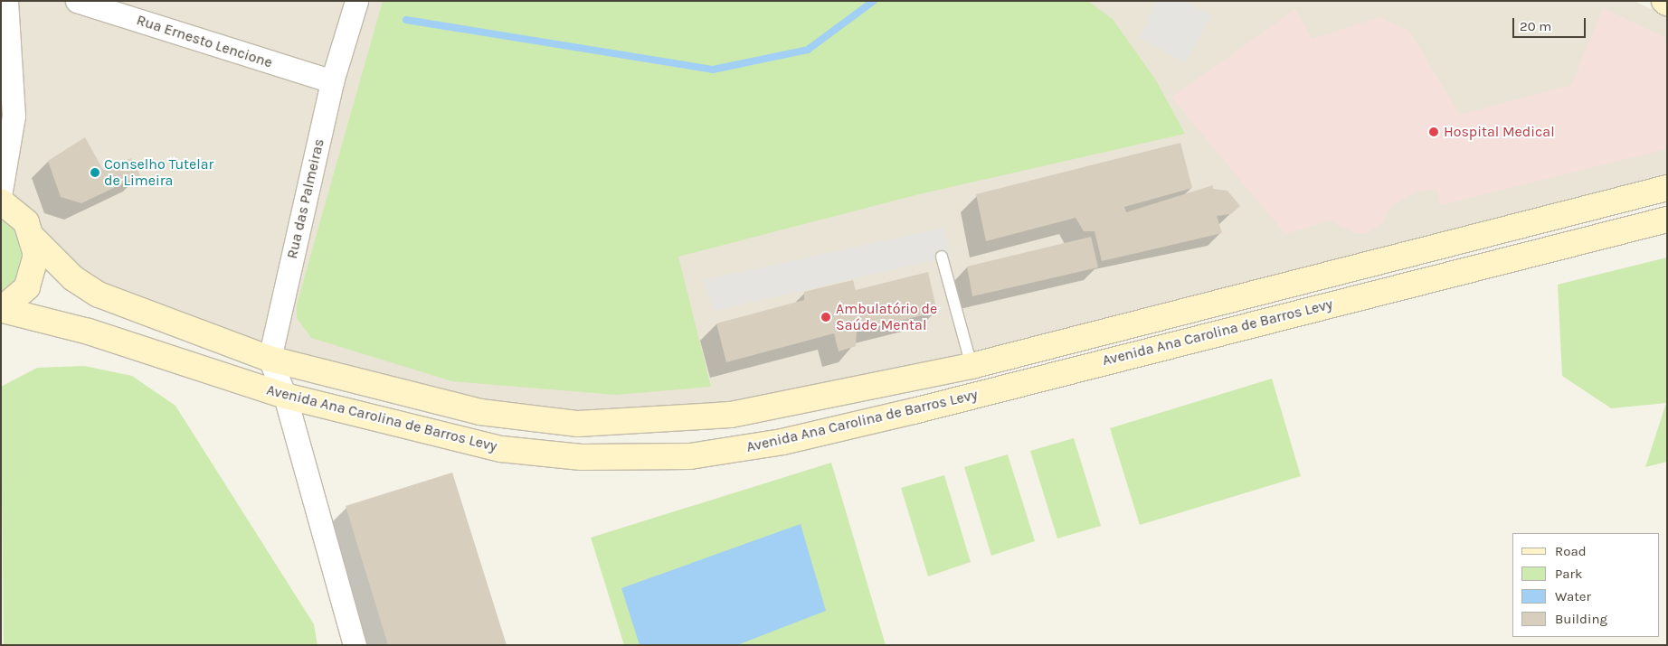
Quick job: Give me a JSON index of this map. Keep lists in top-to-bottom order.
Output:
{
  "streets": {
    "street": ["Rua Ernesto Lencione", "Rua das Palmeiras", "Avenida Ana Carolina de Barros Levy"]
  },
  "crossings": [
    ["Rua Ernesto Lencione", "Rua das Palmeiras"],
    ["Rua das Palmeiras", "Avenida Ana Carolina de Barros Levy"]
  ],
  "places": ["Hospital Medical", "Conselho Tutelar de Limeira", "Ambulatório de Saúde Mental"],
  "legend": [
    "Road",
    "Park",
    "Water",
    "Building"
  ],
  "scale_bar": "20 m"
}
